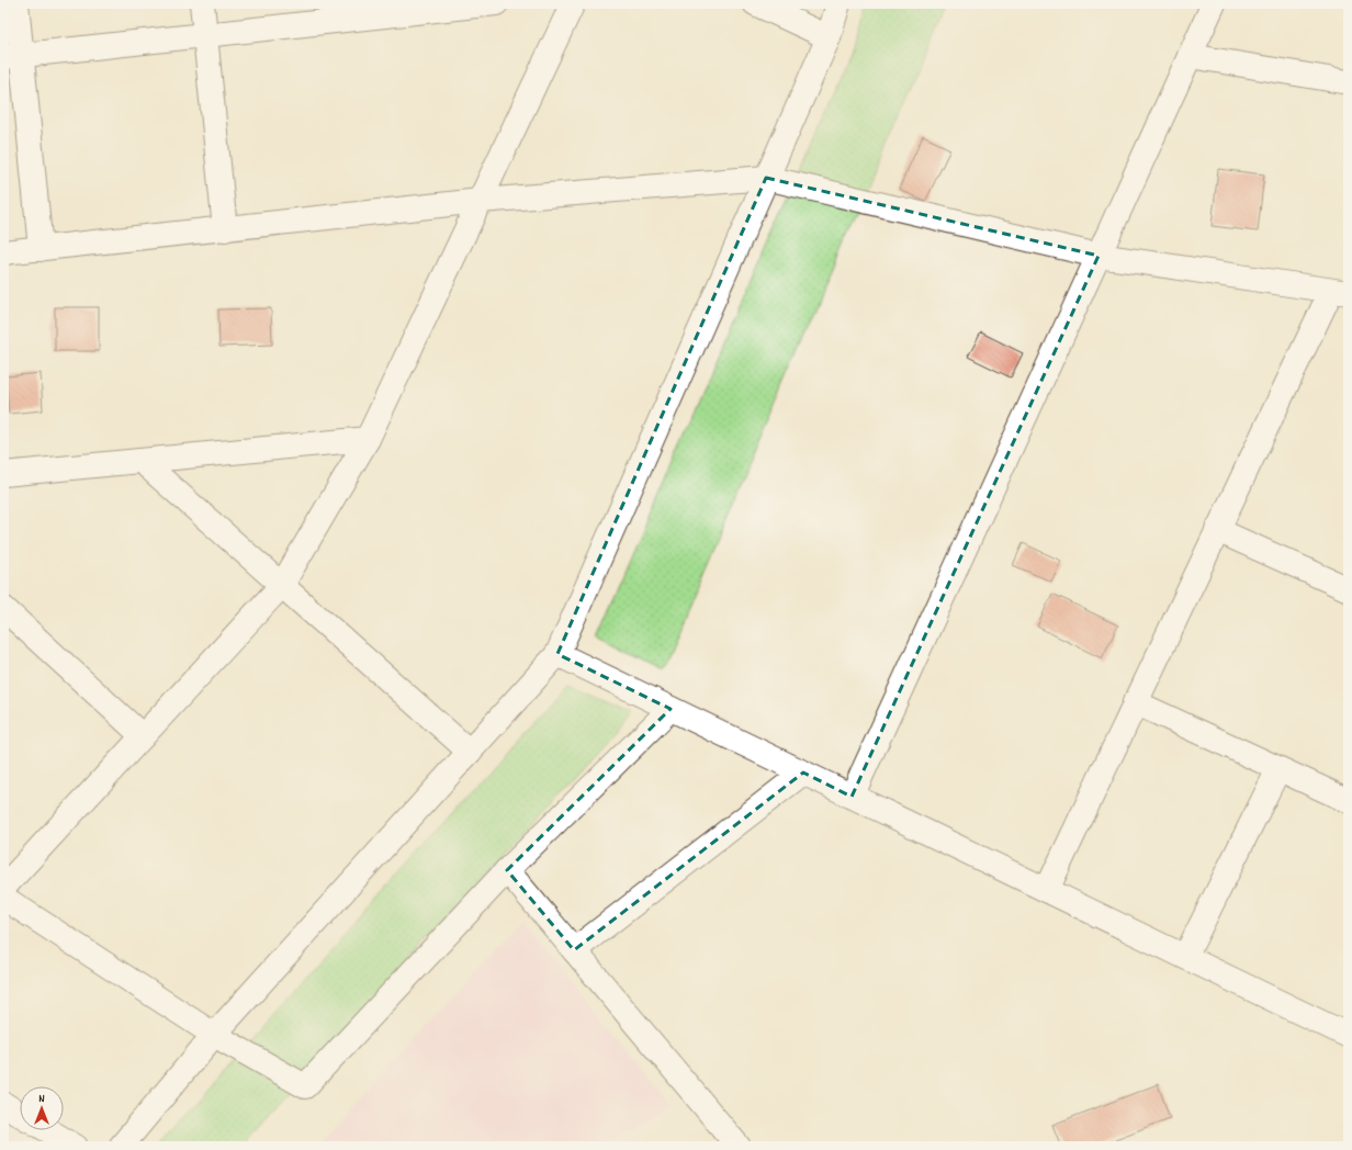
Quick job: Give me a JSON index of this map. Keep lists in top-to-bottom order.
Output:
{
  "north": "top"
}
